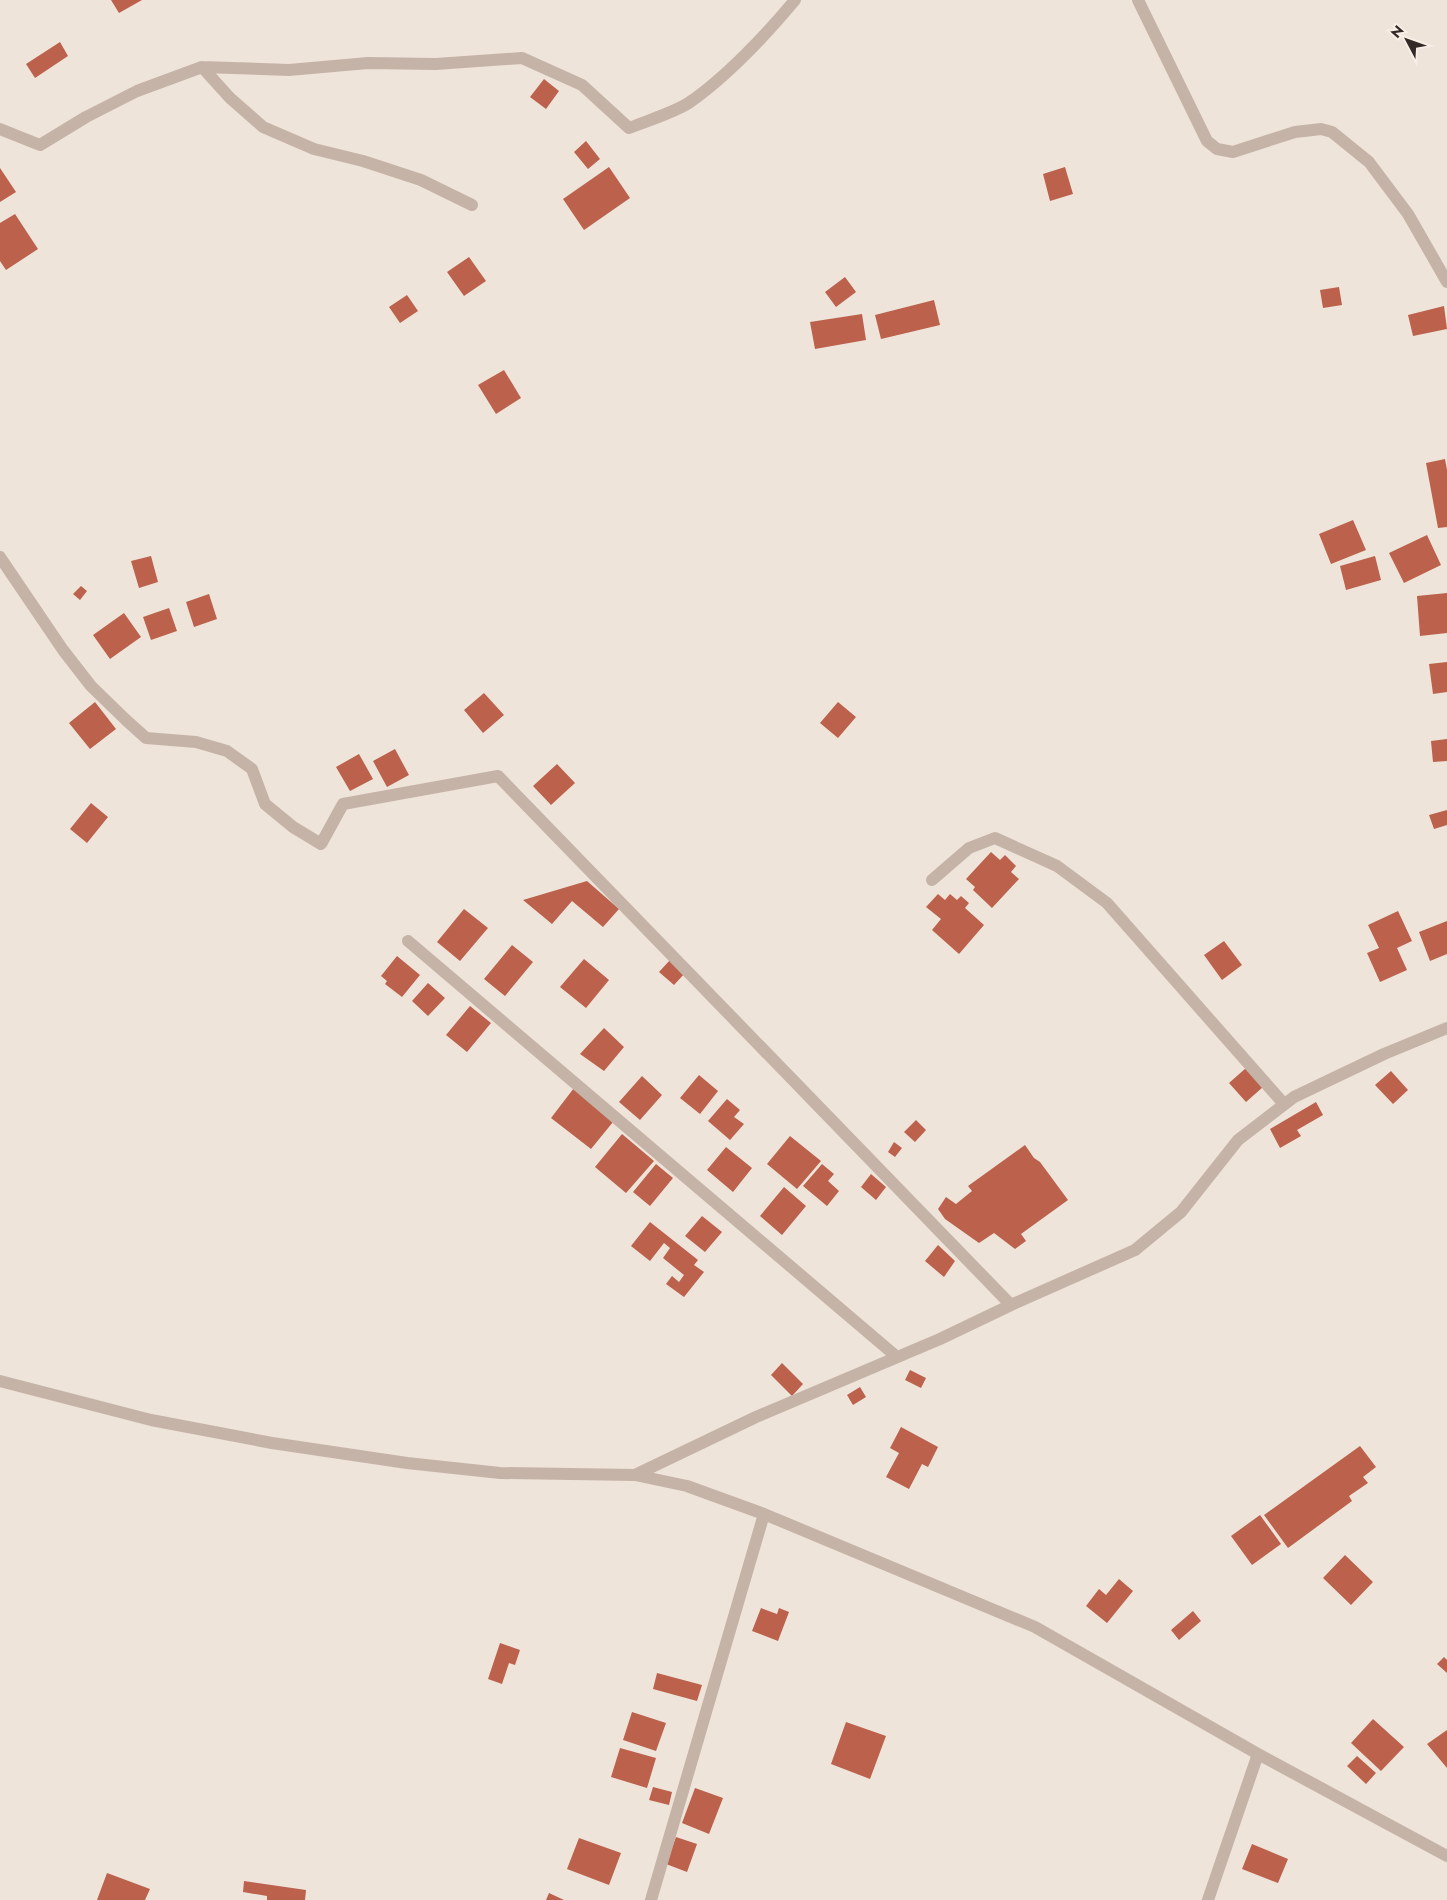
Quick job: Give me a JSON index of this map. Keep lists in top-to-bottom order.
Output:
{
  "north": "top left"
}
